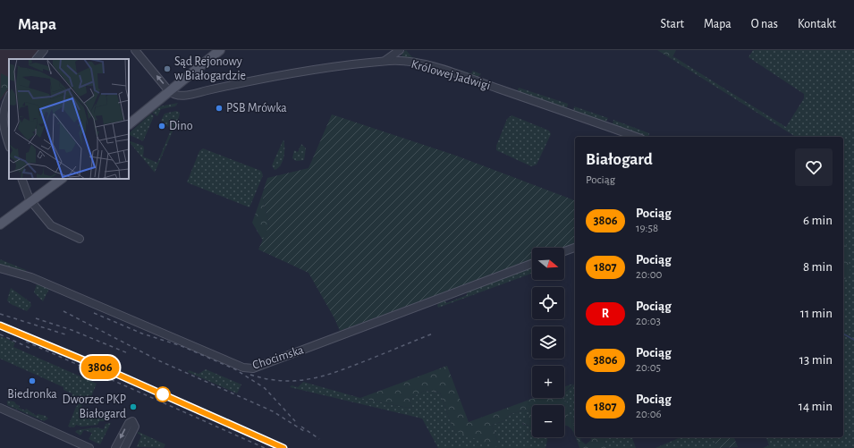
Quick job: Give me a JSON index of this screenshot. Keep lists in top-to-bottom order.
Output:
{
  "streets": {
    "street": ["Królowej Jadwigi", "Chocimska"]
  },
  "places": [
    "Sąd Rejonowy w Białogardzie",
    "PSB Mrówka",
    "Dino",
    "Biedronka",
    "Dworzec PKP Białogard"
  ],
  "north": "right",
  "page": {
    "header": "Mapa",
    "nav": [
      "Start",
      "Mapa",
      "O nas",
      "Kontakt"
    ],
    "on_map": "3806",
    "heading": ["Białogard", "Pociąg"],
    "list": [
      {
        "mark": "3806",
        "name": "Pociąg",
        "note": "19:58",
        "value": "6 min"
      },
      {
        "mark": "1807",
        "name": "Pociąg",
        "note": "20:00",
        "value": "8 min"
      },
      {
        "mark": "R",
        "name": "Pociąg",
        "note": "20:03",
        "value": "11 min"
      },
      {
        "mark": "3806",
        "name": "Pociąg",
        "note": "20:05",
        "value": "13 min"
      },
      {
        "mark": "1807",
        "name": "Pociąg",
        "note": "20:06",
        "value": "14 min"
      }
    ],
    "map_buttons": ["+", "−"]
  }
}
